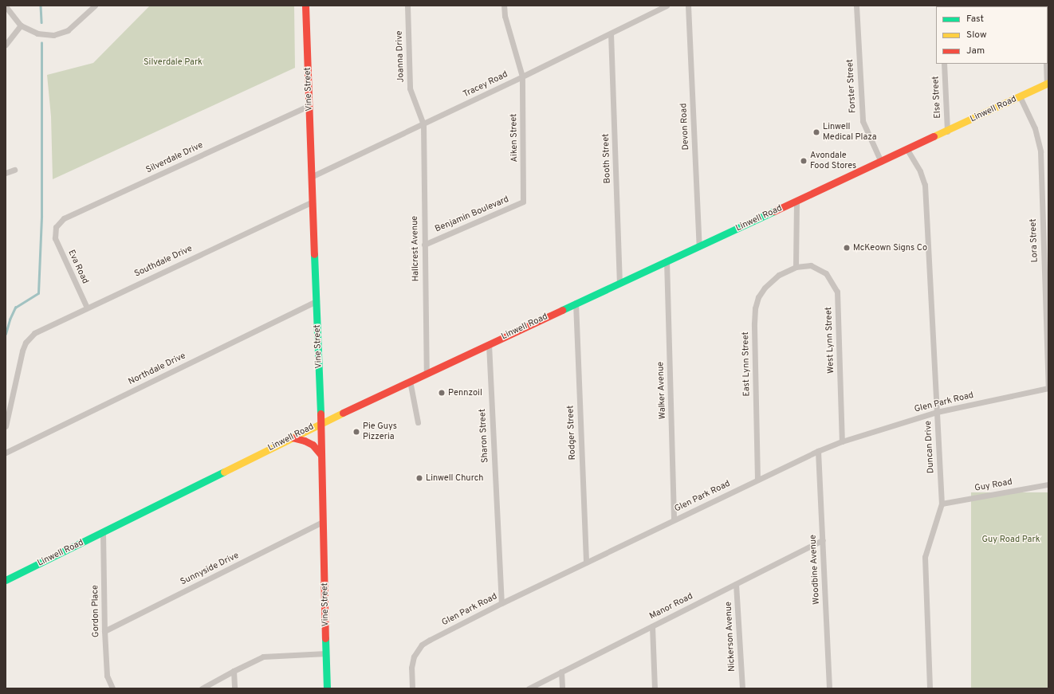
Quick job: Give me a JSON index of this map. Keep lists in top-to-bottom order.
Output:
{
  "streets": {
    "main road": ["Vine Street", "Linwell Road"],
    "street": [
      "Joanna Drive",
      "Tracey Road",
      "Forster Street",
      "Else Street",
      "Devon Road",
      "Aiken Street",
      "Silverdale Drive",
      "Booth Street",
      "Benjamin Boulevard",
      "Lora Street",
      "Hallcrest Avenue",
      "Southdale Drive",
      "Eva Road",
      "West Lynn Street",
      "East Lynn Street",
      "Northdale Drive",
      "Walker Avenue",
      "Glen Park Road",
      "Rodger Street",
      "Sharon Street",
      "Duncan Drive",
      "Guy Road",
      "Sunnyside Drive",
      "Woodbine Avenue",
      "Manor Road",
      "Gordon Place",
      "Nickerson Avenue"
    ]
  },
  "crossings": [
    ["Joanna Drive", "Tracey Road"],
    ["Joanna Drive", "Hallcrest Avenue"],
    ["Tracey Road", "Vine Street"],
    ["Tracey Road", "Aiken Street"],
    ["Tracey Road", "Booth Street"],
    ["Tracey Road", "Hallcrest Avenue"],
    ["Forster Street", "Linwell Road"],
    ["Vine Street", "Linwell Road"],
    ["Vine Street", "Silverdale Drive"],
    ["Vine Street", "Southdale Drive"],
    ["Vine Street", "Northdale Drive"],
    ["Vine Street", "Sunnyside Drive"],
    ["Else Street", "Linwell Road"],
    ["Linwell Road", "Devon Road"],
    ["Linwell Road", "Booth Street"],
    ["Linwell Road", "Lora Street"],
    ["Linwell Road", "Hallcrest Avenue"],
    ["Linwell Road", "Walker Avenue"],
    ["Linwell Road", "Rodger Street"],
    ["Linwell Road", "Sharon Street"],
    ["Linwell Road", "Duncan Drive"],
    ["Linwell Road", "Gordon Place"],
    ["Aiken Street", "Benjamin Boulevard"],
    ["Silverdale Drive", "Eva Road"],
    ["Benjamin Boulevard", "Hallcrest Avenue"],
    ["Lora Street", "Glen Park Road"],
    ["Southdale Drive", "Eva Road"],
    ["West Lynn Street", "East Lynn Street"],
    ["West Lynn Street", "Glen Park Road"],
    ["East Lynn Street", "Glen Park Road"],
    ["Walker Avenue", "Glen Park Road"],
    ["Glen Park Road", "Rodger Street"],
    ["Glen Park Road", "Sharon Street"],
    ["Glen Park Road", "Duncan Drive"],
    ["Glen Park Road", "Woodbine Avenue"],
    ["Duncan Drive", "Guy Road"],
    ["Sunnyside Drive", "Gordon Place"],
    ["Woodbine Avenue", "Manor Road"],
    ["Manor Road", "Nickerson Avenue"]
  ],
  "parks": ["Silverdale Park", "Guy Road Park"],
  "places": [
    "Linwell Medical Plaza",
    "Avondale Food Stores",
    "McKeown Signs Co",
    "Pennzoil",
    "Pie Guys Pizzeria",
    "Linwell Church"
  ],
  "legend": ["Fast", "Slow", "Jam"]
}
